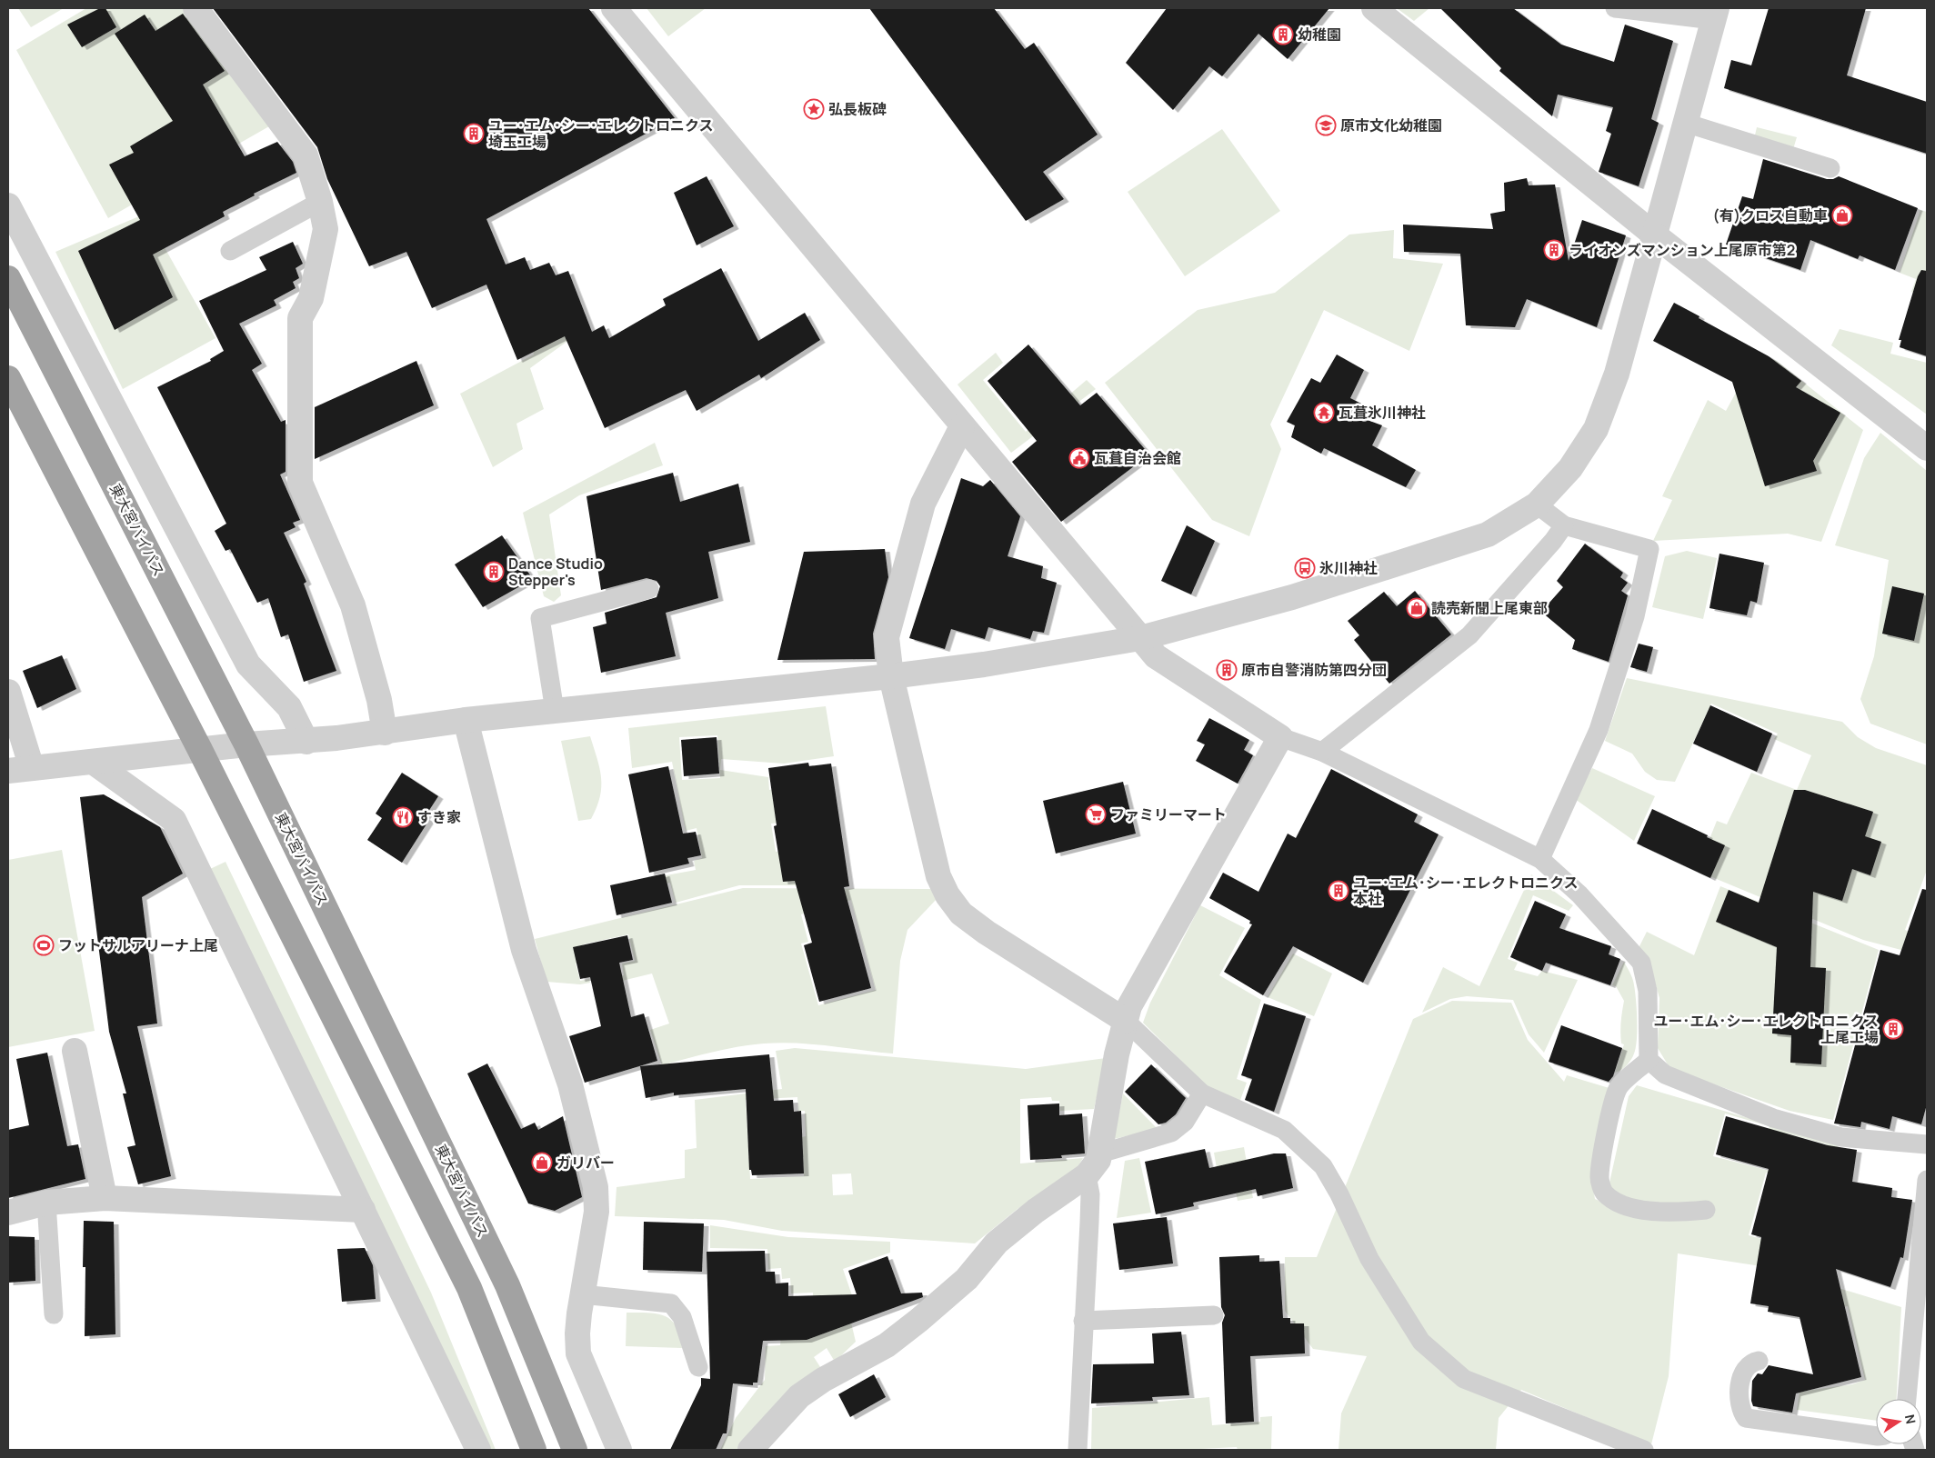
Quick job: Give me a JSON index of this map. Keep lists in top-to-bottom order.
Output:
{
  "streets": {
    "highway": ["東大宮バイパス"]
  },
  "places": {
    "building": [
      "幼稚園",
      "ユー･エム･シー･エレクトロニクス 埼玉工場",
      "ライオンズマンション上尾原市第2",
      "Dance Studio Stepper's",
      "原市自警消防第四分団",
      "ユー･エム･シー･エレクトロニクス 本社",
      "ユー･エム･シー･エレクトロニクス 上尾工場"
    ],
    "place": ["弘長板碑"],
    "school or university": ["原市文化幼稚園"],
    "shop": ["(有)クロス自動車", "読売新聞上尾東部", "ガリバー"],
    "temple": ["瓦葺氷川神社"],
    "public building": ["瓦葺自治会館"],
    "bus stop": ["氷川神社"],
    "supermarket": ["ファミリーマート"],
    "restaurant": ["すき家"],
    "sports": ["フットサルアリーナ上尾"]
  },
  "north": "right"
}
